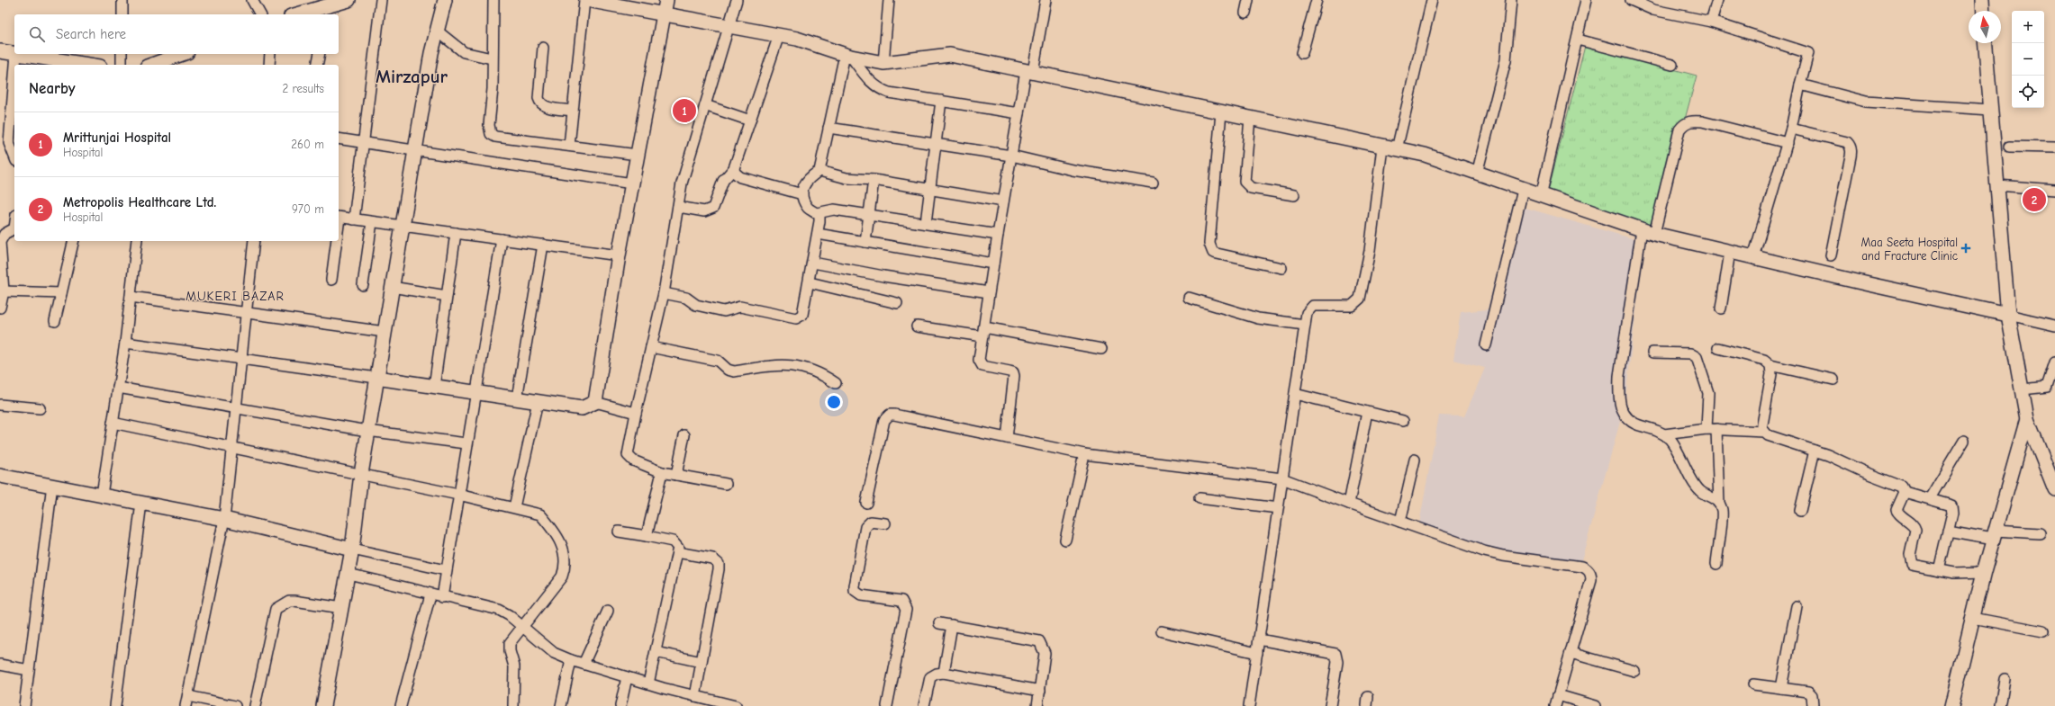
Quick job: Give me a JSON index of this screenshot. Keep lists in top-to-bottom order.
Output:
{
  "districts": ["Mirzapur", "MUKERI BAZAR"],
  "places": {
    "health": ["Maa Seeta Hospital and Fracture Clinic"]
  },
  "north": "top",
  "page": {
    "map_buttons": ["+", "−"],
    "search": "Search here",
    "heading": ["Nearby", "2 results"],
    "pins": ["1", "2"],
    "list": [
      {
        "mark": "1",
        "name": "Mrittunjai Hospital",
        "note": "Hospital",
        "value": "260 m"
      },
      {
        "mark": "2",
        "name": "Metropolis Healthcare Ltd.",
        "note": "Hospital",
        "value": "970 m"
      }
    ]
  }
}
